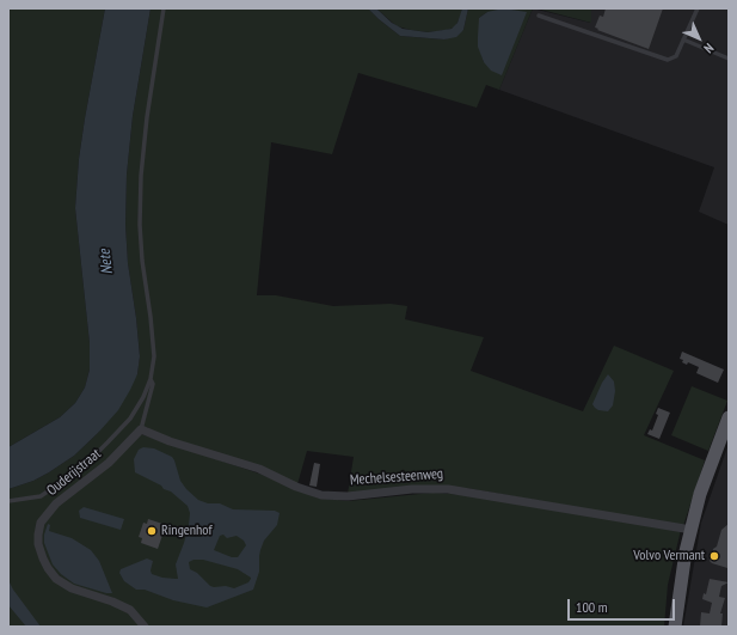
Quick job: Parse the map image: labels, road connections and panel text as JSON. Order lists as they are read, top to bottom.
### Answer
{
  "streets": {
    "street": ["Ouderijstraat", "Mechelsesteenweg"]
  },
  "crossings": [
    ["Ouderijstraat", "Mechelsesteenweg"]
  ],
  "water": ["Nete"],
  "places": ["Ringenhof", "Volvo Vermant"],
  "scale_bar": "100 m",
  "north": "bottom right"
}
